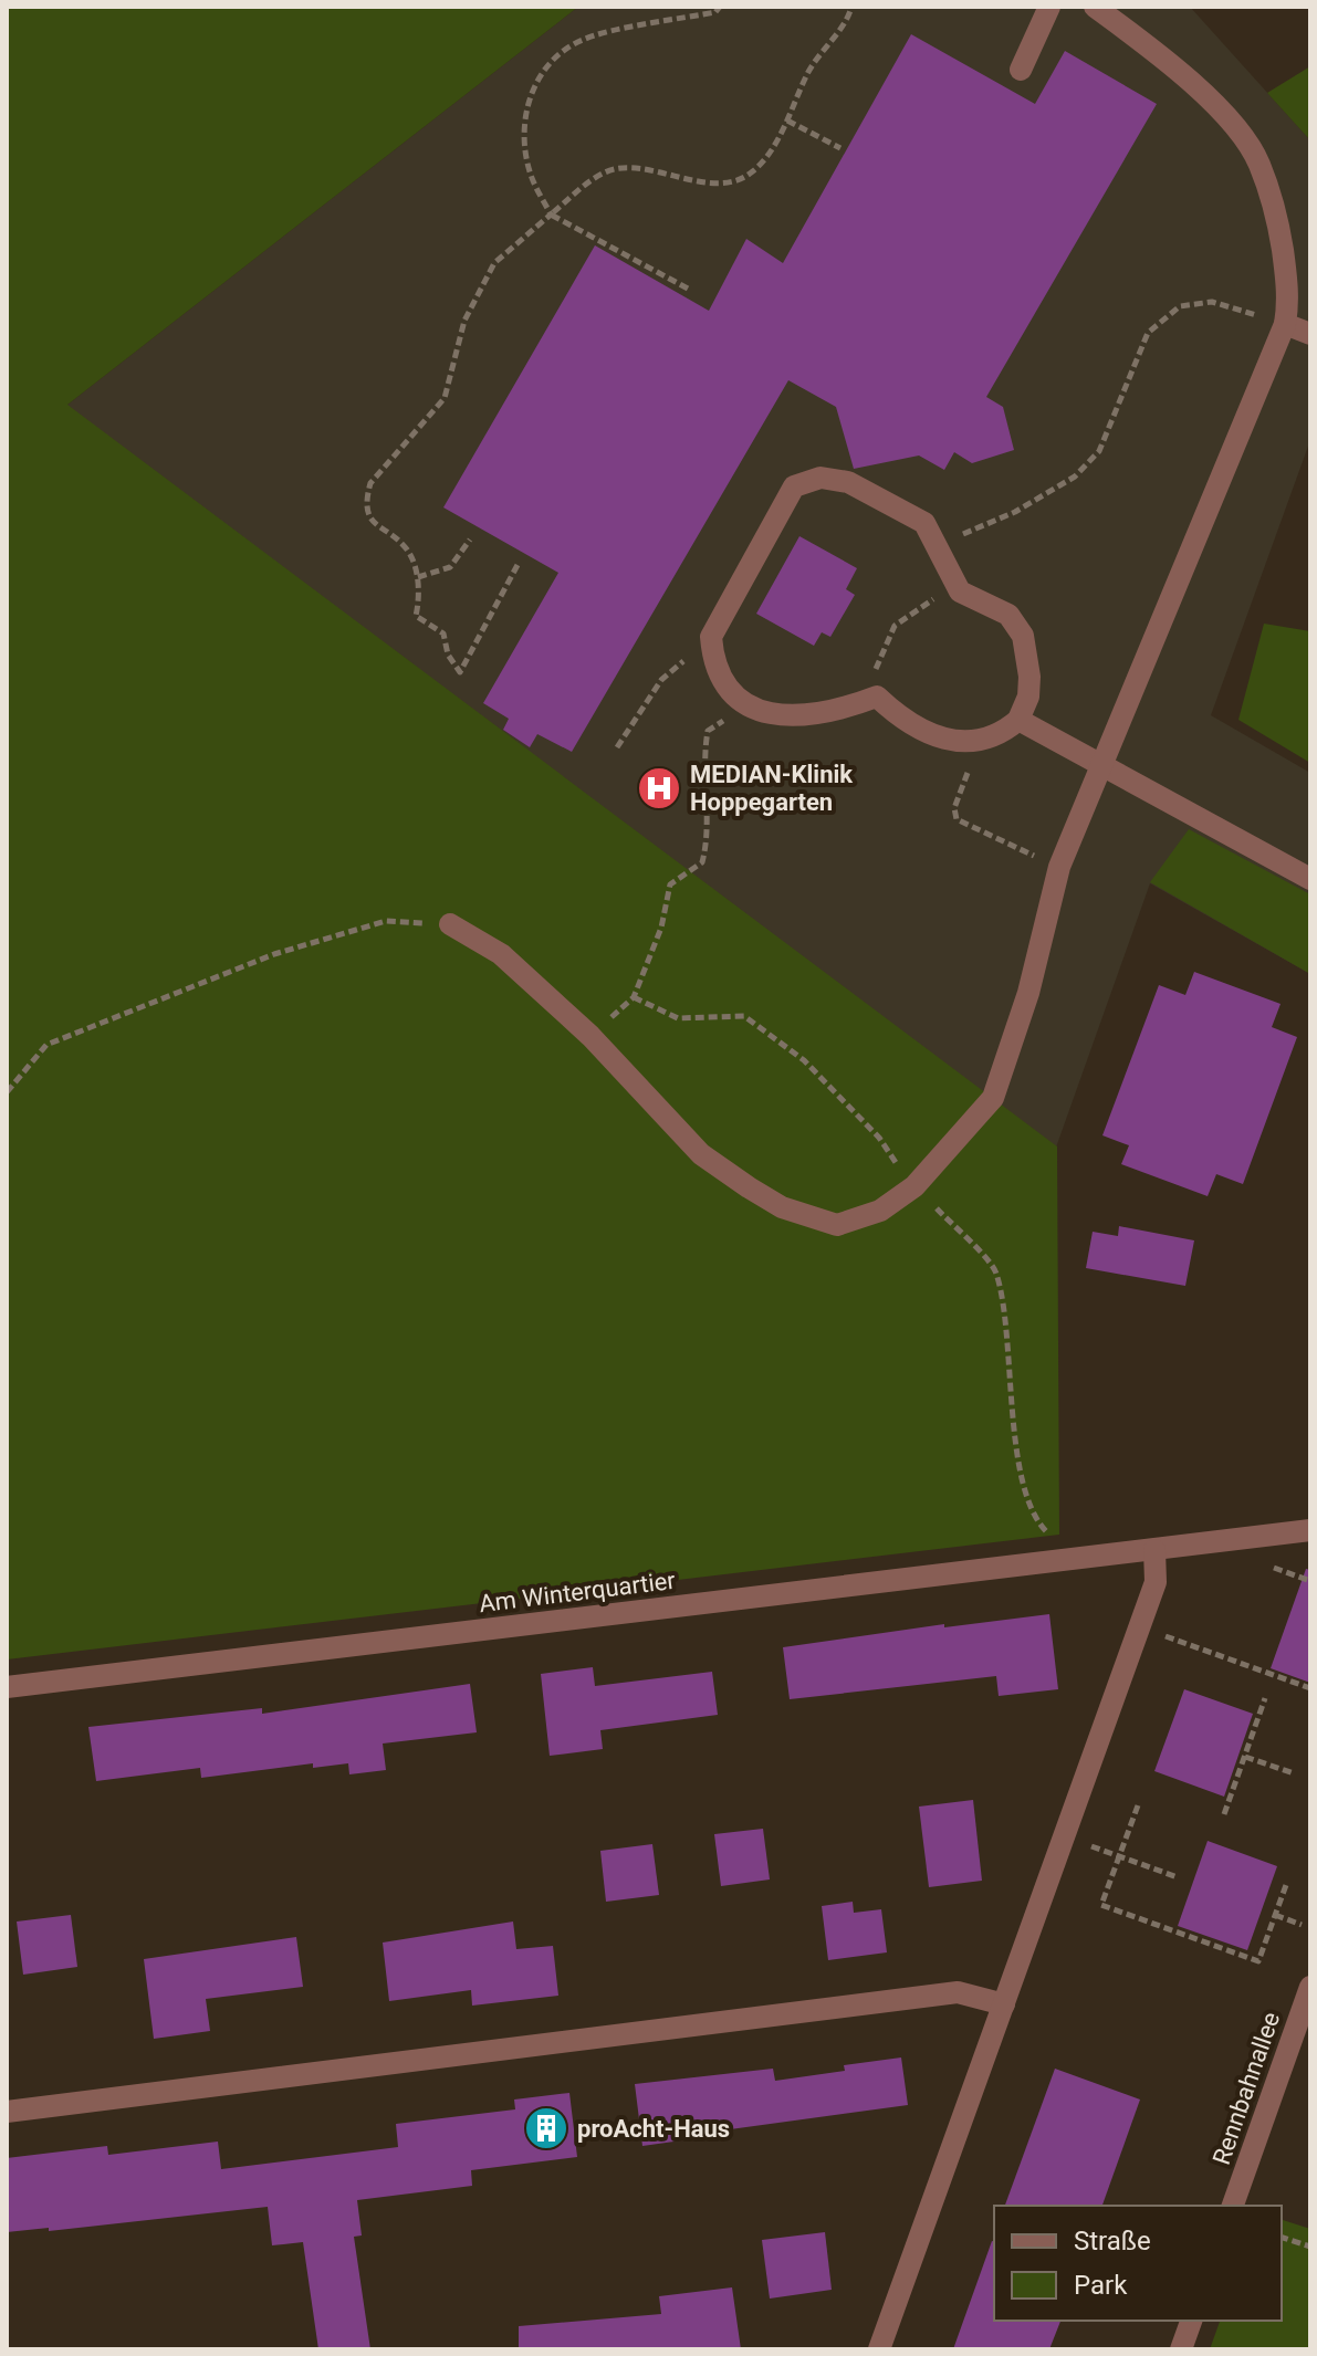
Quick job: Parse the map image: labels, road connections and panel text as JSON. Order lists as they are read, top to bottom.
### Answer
{
  "streets": {
    "street": ["Am Winterquartier", "Rennbahnallee"]
  },
  "places": {
    "hospital": ["MEDIAN-Klinik Hoppegarten"],
    "building": ["proAcht-Haus"]
  },
  "legend": ["Straße", "Park"]
}
